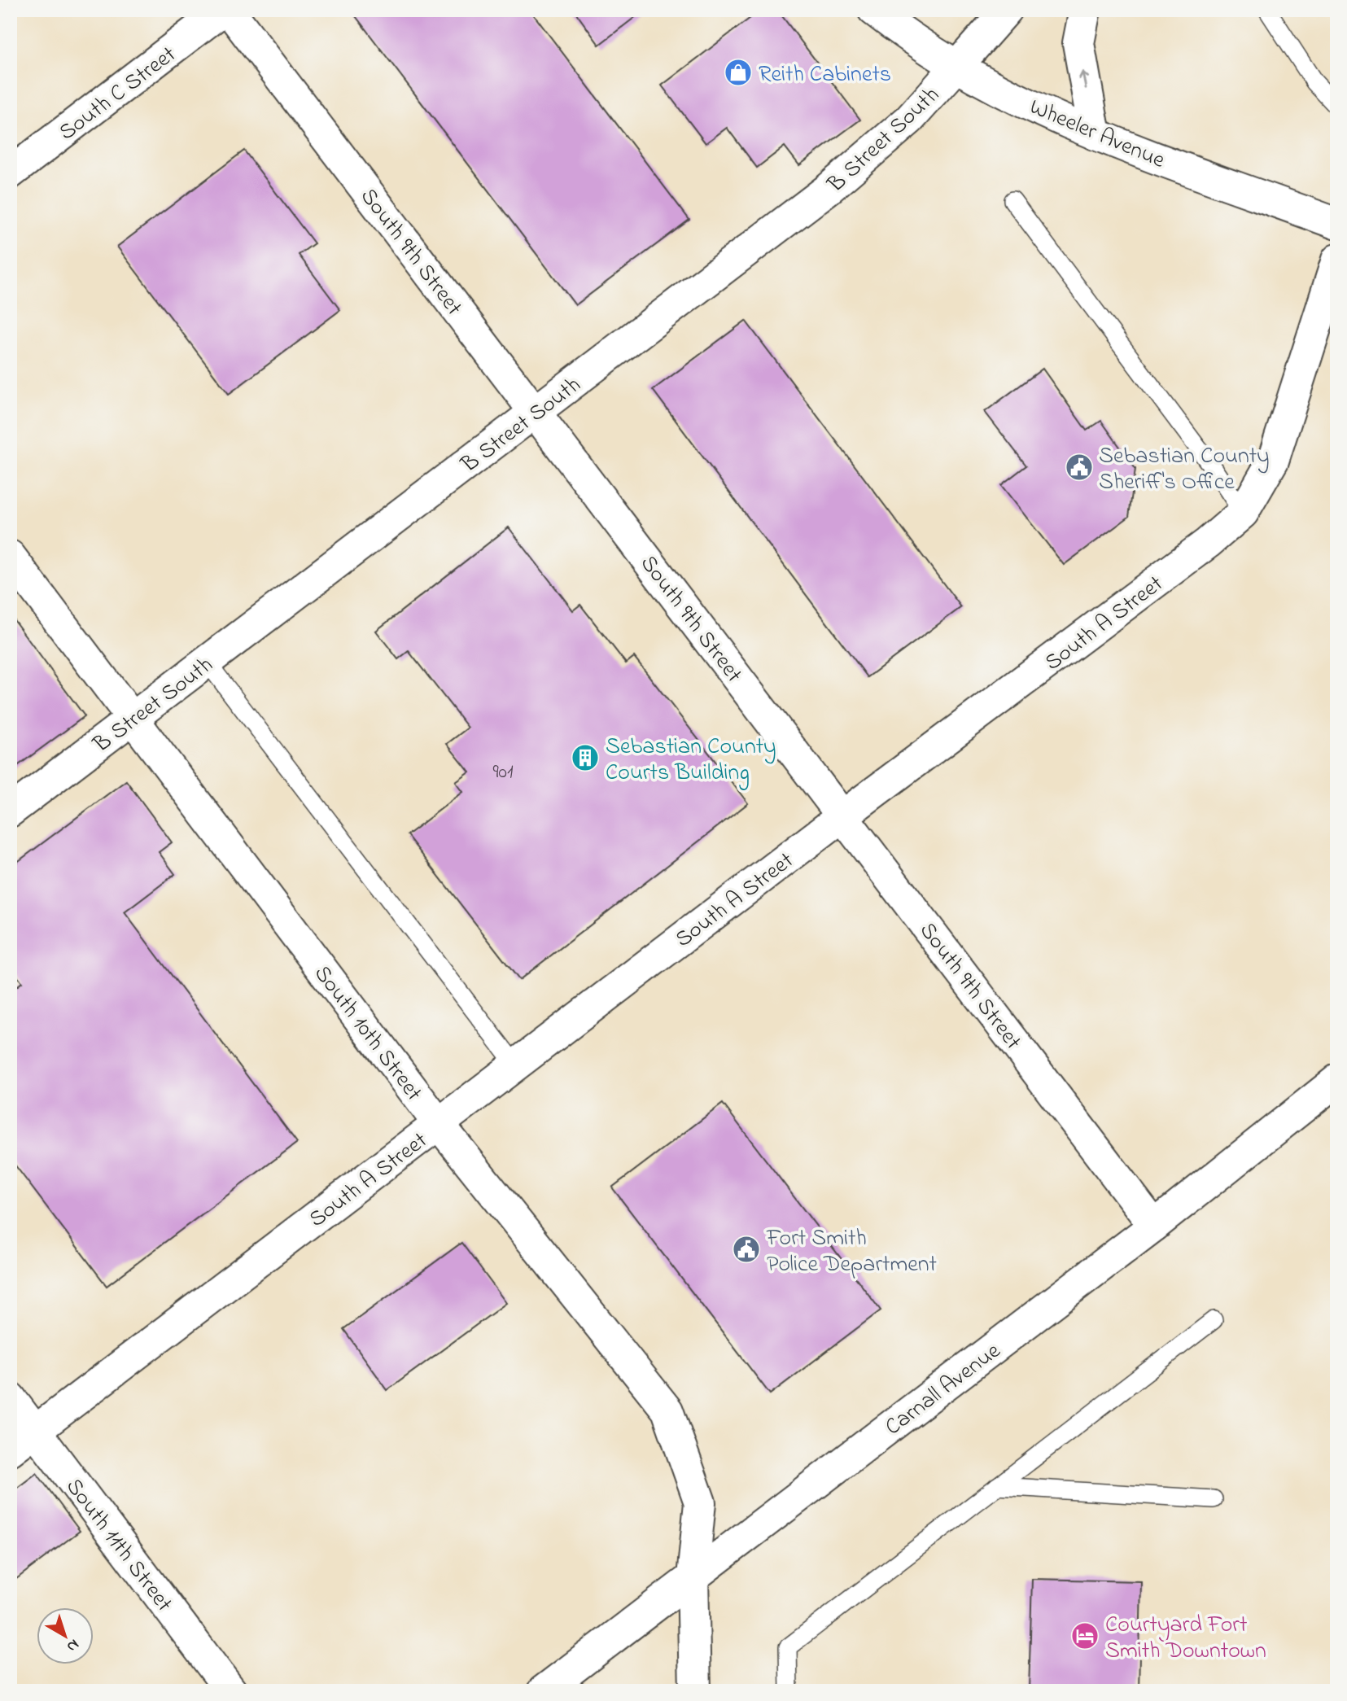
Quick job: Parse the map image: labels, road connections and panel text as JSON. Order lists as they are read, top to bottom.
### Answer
{
  "streets": {
    "street": [
      "South C Street",
      "Wheeler Avenue",
      "B Street South",
      "South 9th Street",
      "South A Street",
      "South 10th Street",
      "Carnall Avenue",
      "South 11th Street"
    ]
  },
  "crossings": [
    ["Wheeler Avenue", "B Street South"],
    ["B Street South", "South 9th Street"],
    ["B Street South", "South 10th Street"],
    ["South 9th Street", "South A Street"],
    ["South 9th Street", "Carnall Avenue"],
    ["South A Street", "South 10th Street"],
    ["South A Street", "South 11th Street"],
    ["South 10th Street", "Carnall Avenue"]
  ],
  "places": {
    "shop": ["Reith Cabinets"],
    "public building": ["Sebastian County Sheriff's Office", "Fort Smith Police Department"],
    "building": ["Sebastian County Courts Building"],
    "hotel": ["Courtyard Fort Smith Downtown"]
  },
  "house_numbers": ["901"],
  "north": "bottom right"
}
